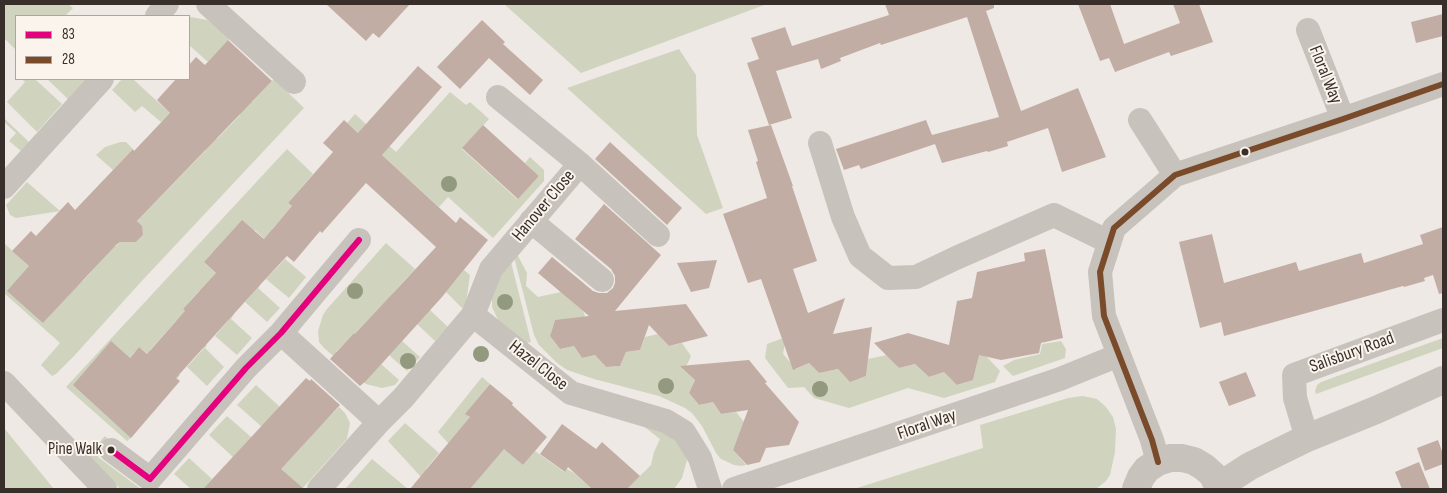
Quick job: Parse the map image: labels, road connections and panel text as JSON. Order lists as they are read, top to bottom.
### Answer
{
  "streets": {
    "street": [
      "Floral Way",
      "Hanover Close",
      "Salisbury Road",
      "Hazel Close"
    ]
  },
  "crossings": [
    ["Hanover Close", "Hazel Close"]
  ],
  "places": ["Pine Walk"],
  "lines": ["transit line 28", "transit line 83"],
  "legend": ["83", "28"]
}
